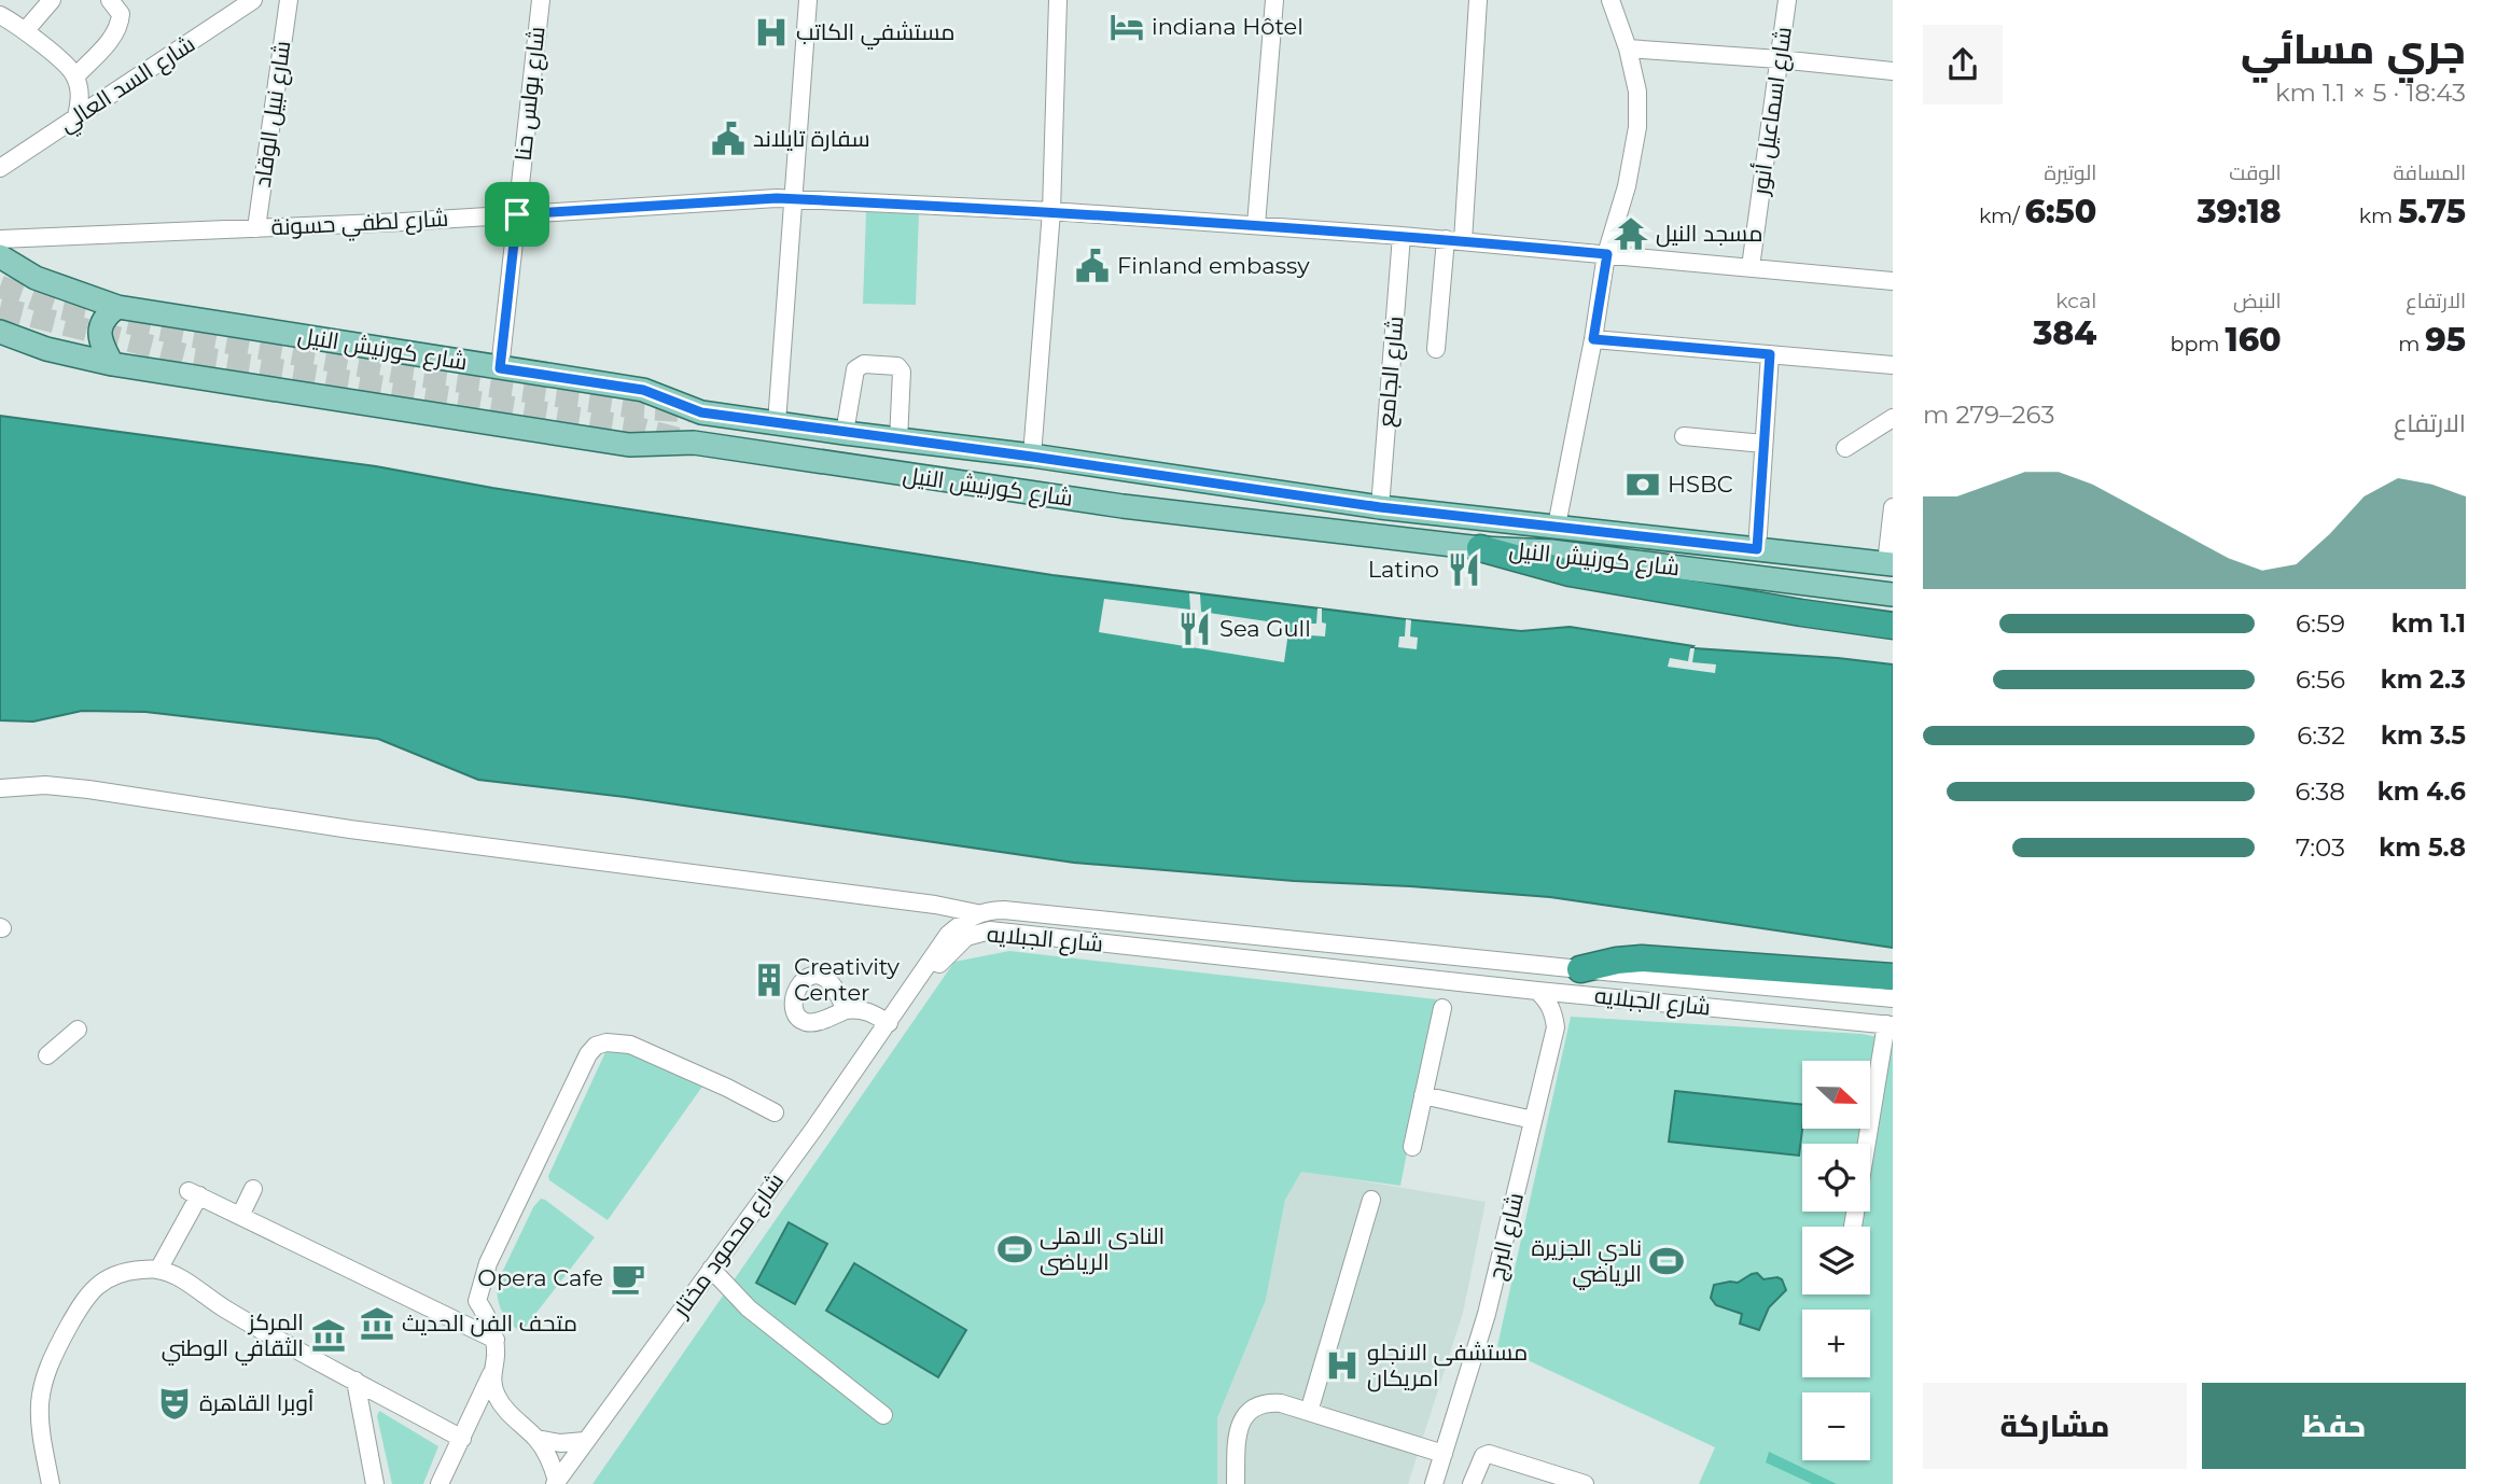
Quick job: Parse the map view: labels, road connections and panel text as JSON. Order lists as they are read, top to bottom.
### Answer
{
  "streets": {
    "main road": ["شارع كورنيش النيل"],
    "street": [
      "شارع السد العالي",
      "شارع بولس حنا",
      "شارع اسماعيل أنور",
      "شارع نبيل الوقاد",
      "شارع لطفي حسونة",
      "شارع الجامع",
      "شارع الجبلايه",
      "شارع البرج",
      "شارع محمود مختار"
    ]
  },
  "crossings": [
    ["شارع بولس حنا", "شارع لطفي حسونة"],
    ["شارع بولس حنا", "شارع كورنيش النيل"],
    ["شارع اسماعيل أنور", "شارع لطفي حسونة"],
    ["شارع نبيل الوقاد", "شارع لطفي حسونة"],
    ["شارع لطفي حسونة", "شارع الجامع"],
    ["شارع كورنيش النيل", "شارع الجامع"],
    ["شارع الجبلايه", "شارع البرج"],
    ["شارع الجبلايه", "شارع محمود مختار"]
  ],
  "places": {
    "hotel": ["indiana Hôtel"],
    "hospital": ["مستشفي الكاتب", "مستشفى الانجلو امريكان"],
    "public building": ["سفارة تايلاند", "Finland embassy"],
    "temple": ["مسجد النيل"],
    "bank": ["HSBC"],
    "restaurant": ["Latino", "Sea Gull"],
    "building": ["Creativity Center"],
    "sports": ["النادى الاهلى الرياضى", "نادي الجزيرة الرياضي"],
    "cafe": ["Opera Cafe"],
    "museum": ["متحف الفن الحديث", "المركز الثقافي الوطني"],
    "theatre": ["أوبرا القاهرة"]
  },
  "north": "right",
  "page": {
    "heading": ["جري مسائي", "18:43 · 5 × 1.1 km"],
    "stats": [
      ["المسافة", "5.75 km"],
      ["الوقت", "39:18"],
      ["الوتيرة", "6:50 /km"],
      ["الارتفاع", "95 m"],
      ["النبض", "160 bpm"],
      ["kcal", "384"]
    ],
    "chart": ["الارتفاع", "263–279 m"],
    "list": [
      {
        "name": "1.1 km",
        "note": "6:59"
      },
      {
        "name": "2.3 km",
        "note": "6:56"
      },
      {
        "name": "3.5 km",
        "note": "6:32"
      },
      {
        "name": "4.6 km",
        "note": "6:38"
      },
      {
        "name": "5.8 km",
        "note": "7:03"
      }
    ],
    "map_buttons": ["+", "−"],
    "buttons": ["حفظ", "مشاركة"]
  }
}
